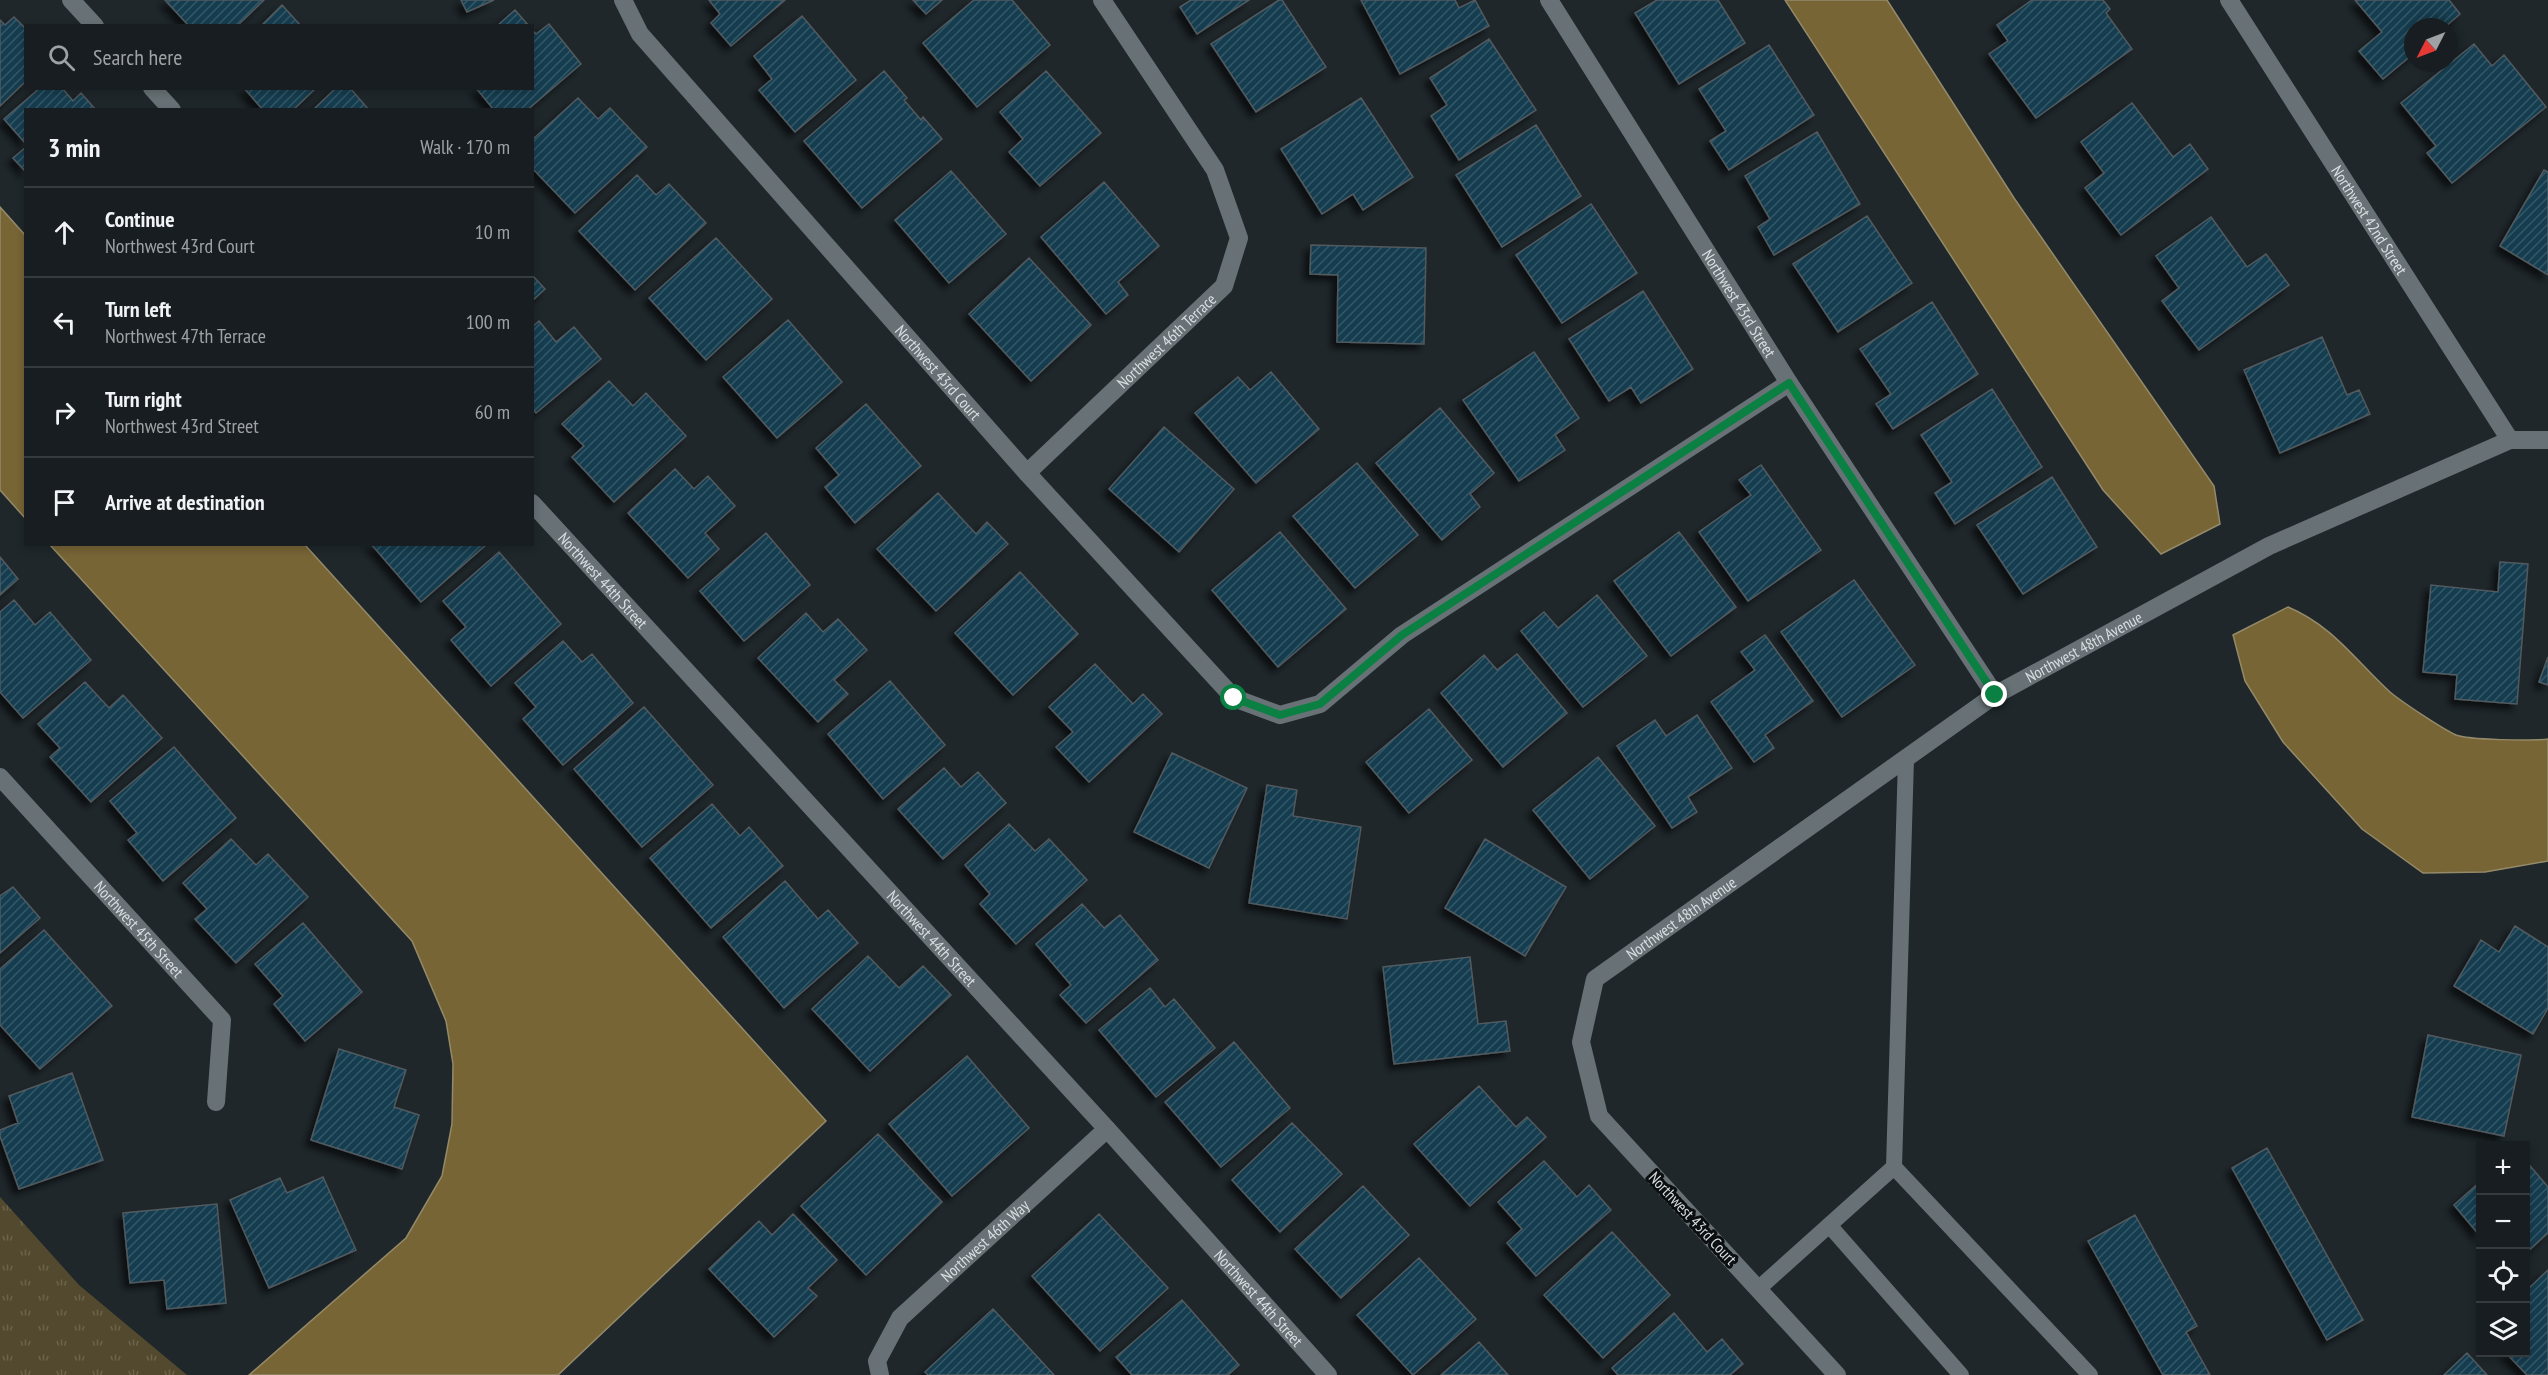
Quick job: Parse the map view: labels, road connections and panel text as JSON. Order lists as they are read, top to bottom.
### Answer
{
  "streets": {
    "street": [
      "Northwest 42nd Street",
      "Northwest 43rd Street",
      "Northwest 46th Terrace",
      "Northwest 43rd Court",
      "Northwest 44th Street",
      "Northwest 48th Avenue",
      "Northwest 45th Street",
      "Northwest 46th Way"
    ]
  },
  "crossings": [
    ["Northwest 42nd Street", "Northwest 48th Avenue"],
    ["Northwest 43rd Street", "Northwest 43rd Court"],
    ["Northwest 43rd Street", "Northwest 48th Avenue"],
    ["Northwest 46th Terrace", "Northwest 43rd Court"],
    ["Northwest 43rd Court", "Northwest 48th Avenue"],
    ["Northwest 44th Street", "Northwest 46th Way"]
  ],
  "north": "bottom left",
  "page": {
    "search": "Search here",
    "heading": ["3 min", "Walk · 170 m"],
    "list": [
      ["Continue", "Northwest 43rd Court", "10 m"],
      ["Turn left", "Northwest 47th Terrace", "100 m"],
      ["Turn right", "Northwest 43rd Street", "60 m"],
      "Arrive at destination"
    ],
    "map_buttons": ["+", "−"]
  }
}
